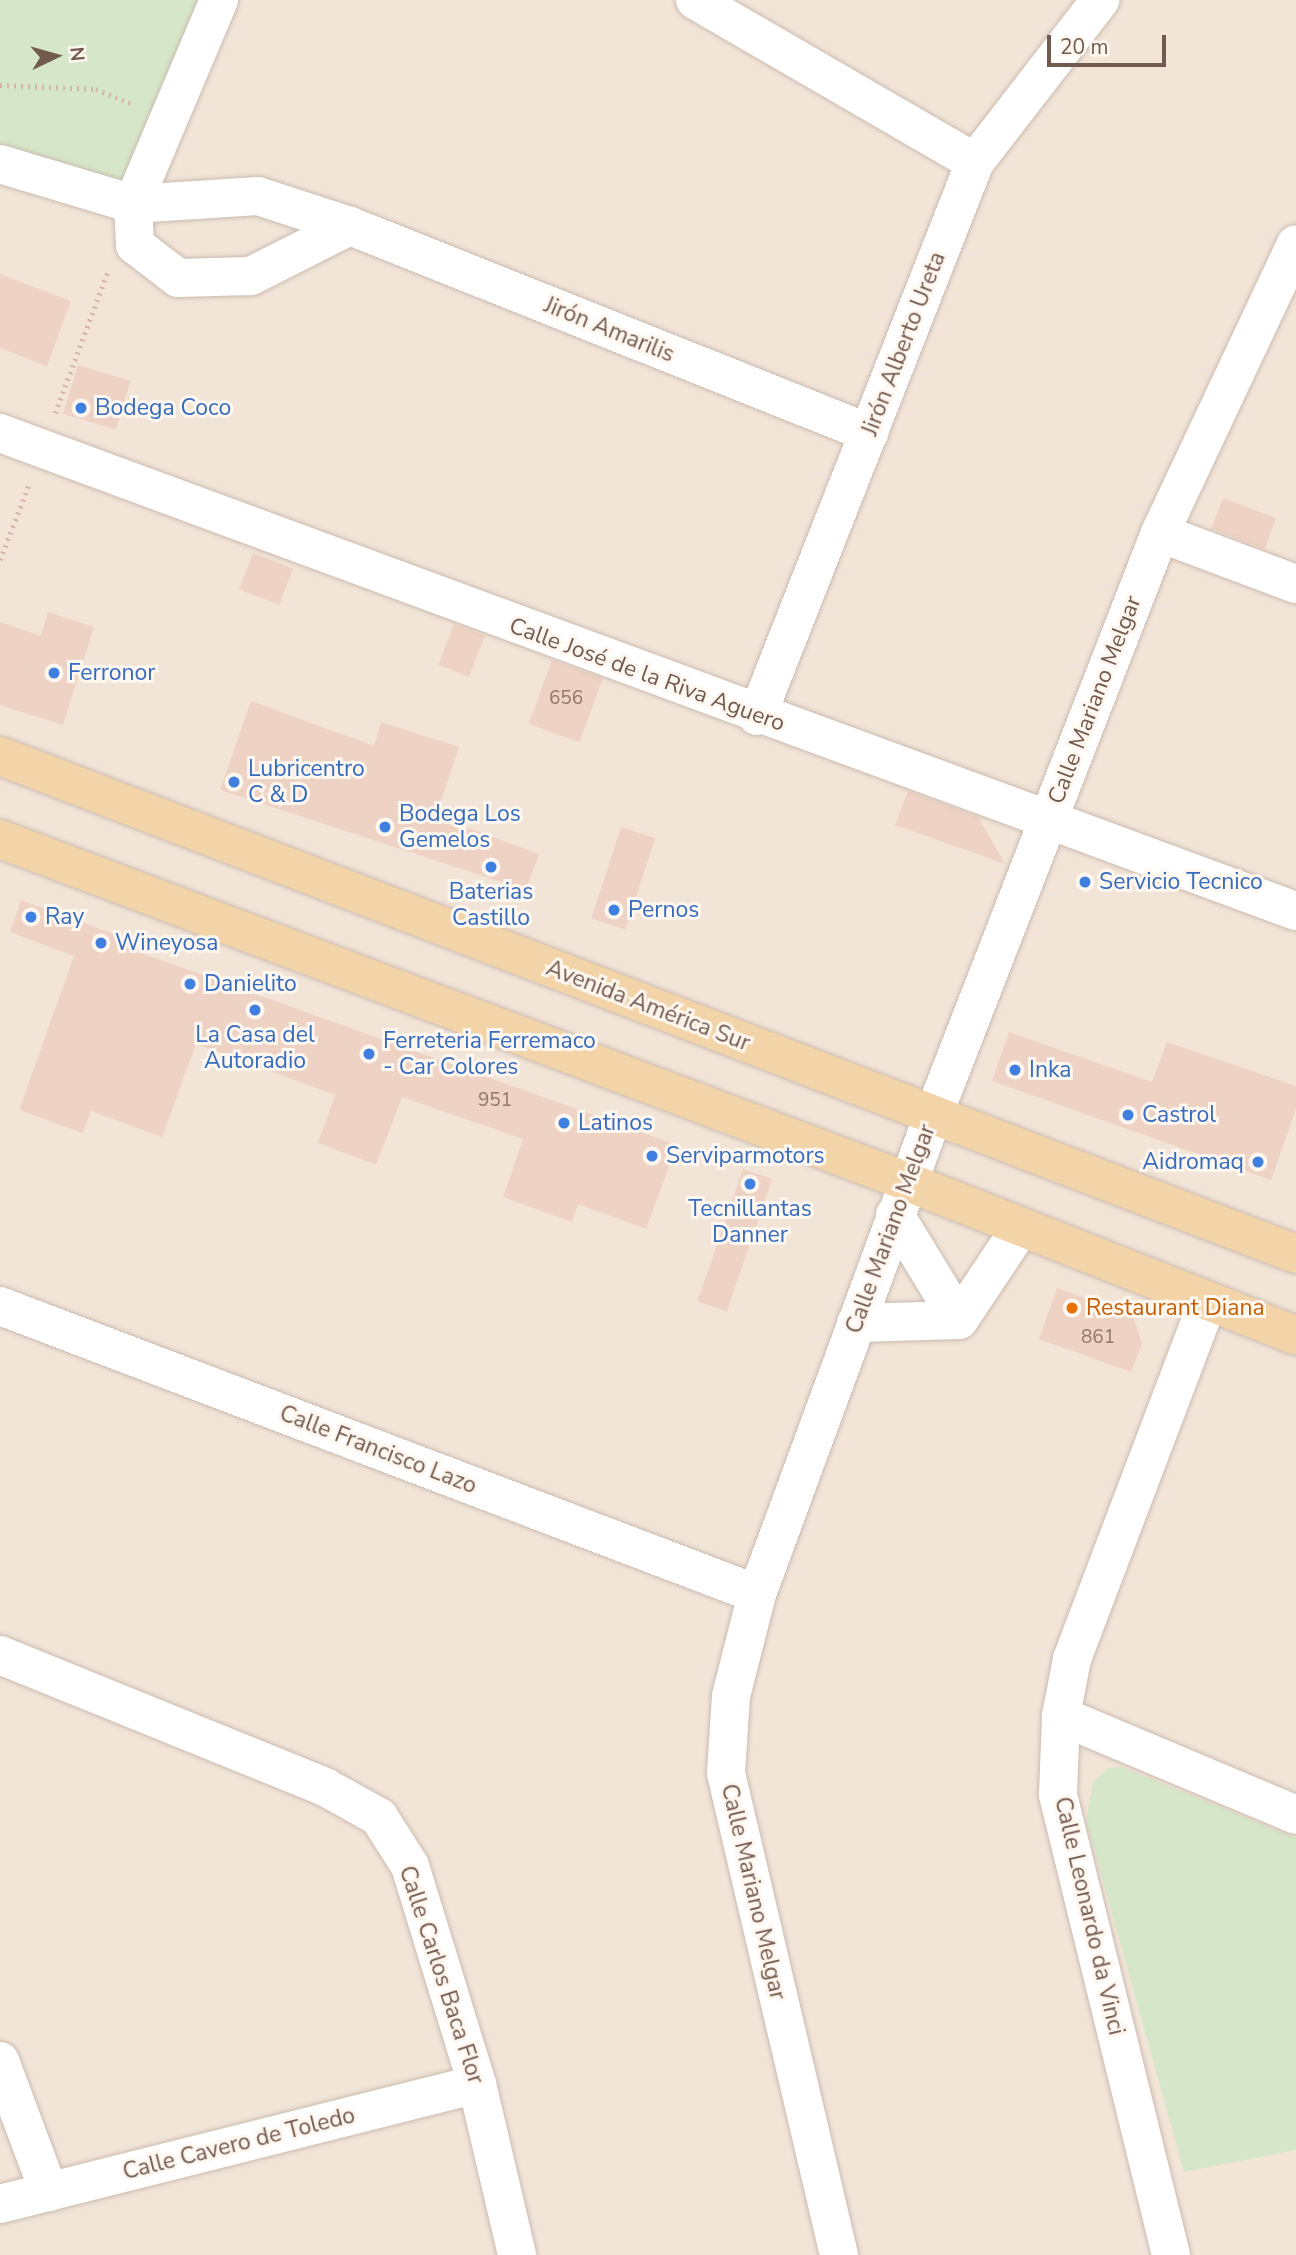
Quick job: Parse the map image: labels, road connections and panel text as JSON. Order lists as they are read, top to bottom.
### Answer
{
  "streets": {
    "main road": ["Avenida América Sur"],
    "street": [
      "Jirón Amarilis",
      "Jirón Alberto Ureta",
      "Calle José de la Riva Aguero",
      "Calle Mariano Melgar",
      "Calle Francisco Lazo",
      "Calle Leonardo da Vinci",
      "Calle Carlos Baca Flor",
      "Calle Cavero de Toledo"
    ]
  },
  "crossings": [
    ["Jirón Amarilis", "Jirón Alberto Ureta"],
    ["Jirón Alberto Ureta", "Calle José de la Riva Aguero"],
    ["Calle José de la Riva Aguero", "Calle Mariano Melgar"],
    ["Calle Mariano Melgar", "Avenida América Sur"],
    ["Calle Mariano Melgar", "Calle Francisco Lazo"],
    ["Calle Carlos Baca Flor", "Calle Cavero de Toledo"]
  ],
  "places": [
    "Bodega Coco",
    "Ferronor",
    "Lubricentro C & D",
    "Bodega Los Gemelos",
    "Baterias Castillo",
    "Servicio Tecnico",
    "Pernos",
    "Ray",
    "Wineyosa",
    "Danielito",
    "La Casa del Autoradio",
    "Ferreteria Ferremaco - Car Colores",
    "Inka",
    "Castrol",
    "Latinos",
    "Serviparmotors",
    "Aidromaq",
    "Tecnillantas Danner",
    "Restaurant Diana"
  ],
  "house_numbers": ["656", "951", "861"],
  "scale_bar": "20 m",
  "north": "right"
}
